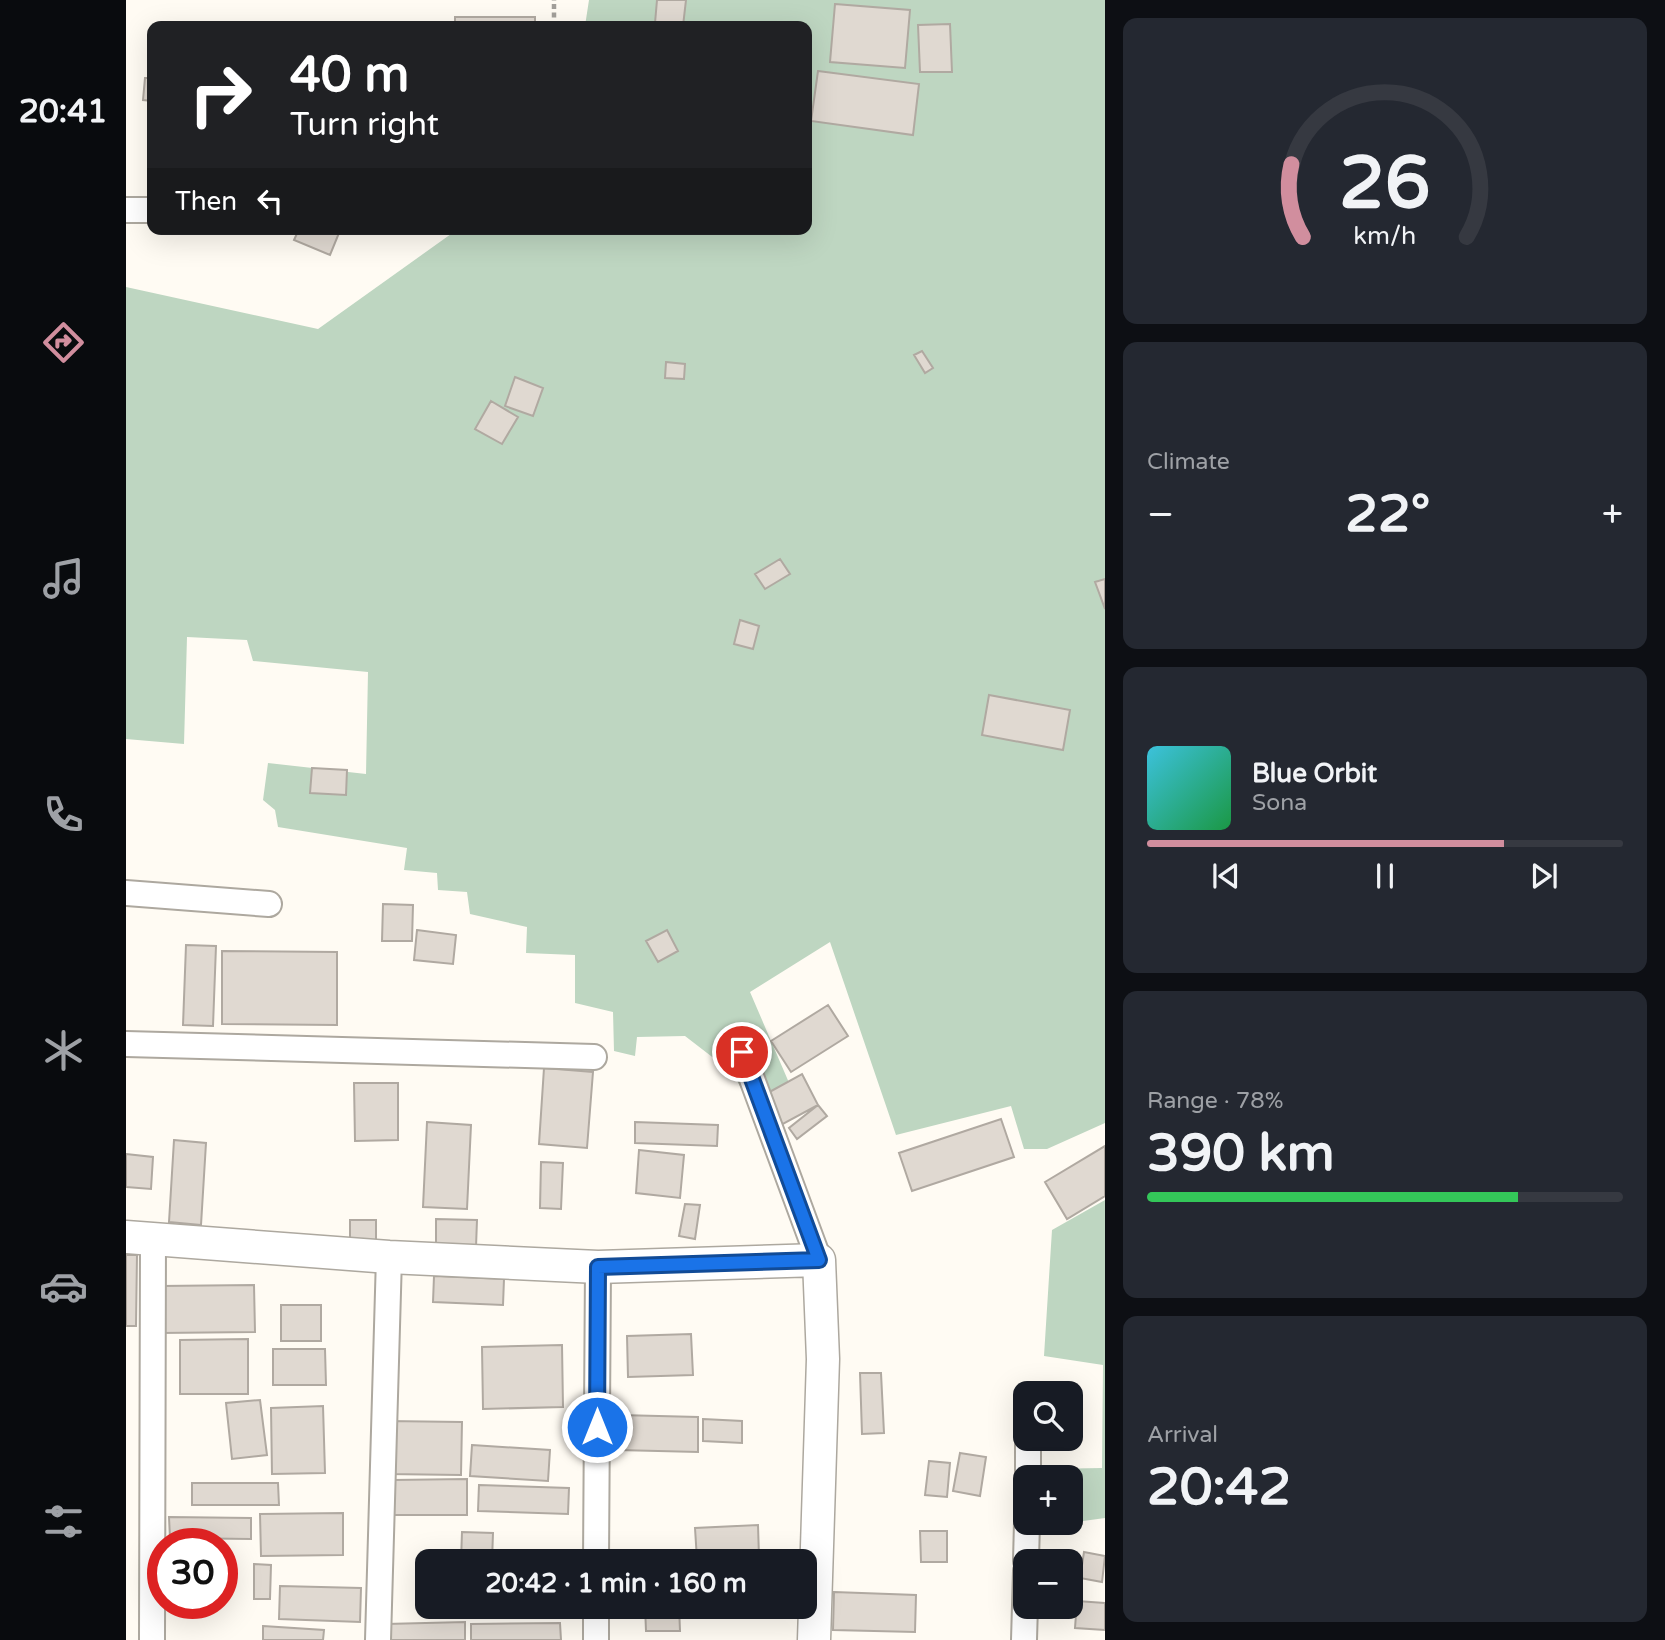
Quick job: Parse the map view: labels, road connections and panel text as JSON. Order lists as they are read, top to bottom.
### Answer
{
  "page": {
    "tabs": "20:41",
    "turn": ["40 m", "Turn right"],
    "then": "Then",
    "tile": [
      "Climate",
      ["Range · 78%", "390 km"],
      ["Arrival", "20:42"]
    ],
    "heat": ["−", "22°", "+"],
    "song": ["Blue Orbit", "Sona"],
    "map_buttons": ["+", "−"],
    "limit": "30",
    "trip": "20:42 · 1 min · 160 m",
    "gauge": ["26", "km/h"]
  }
}
